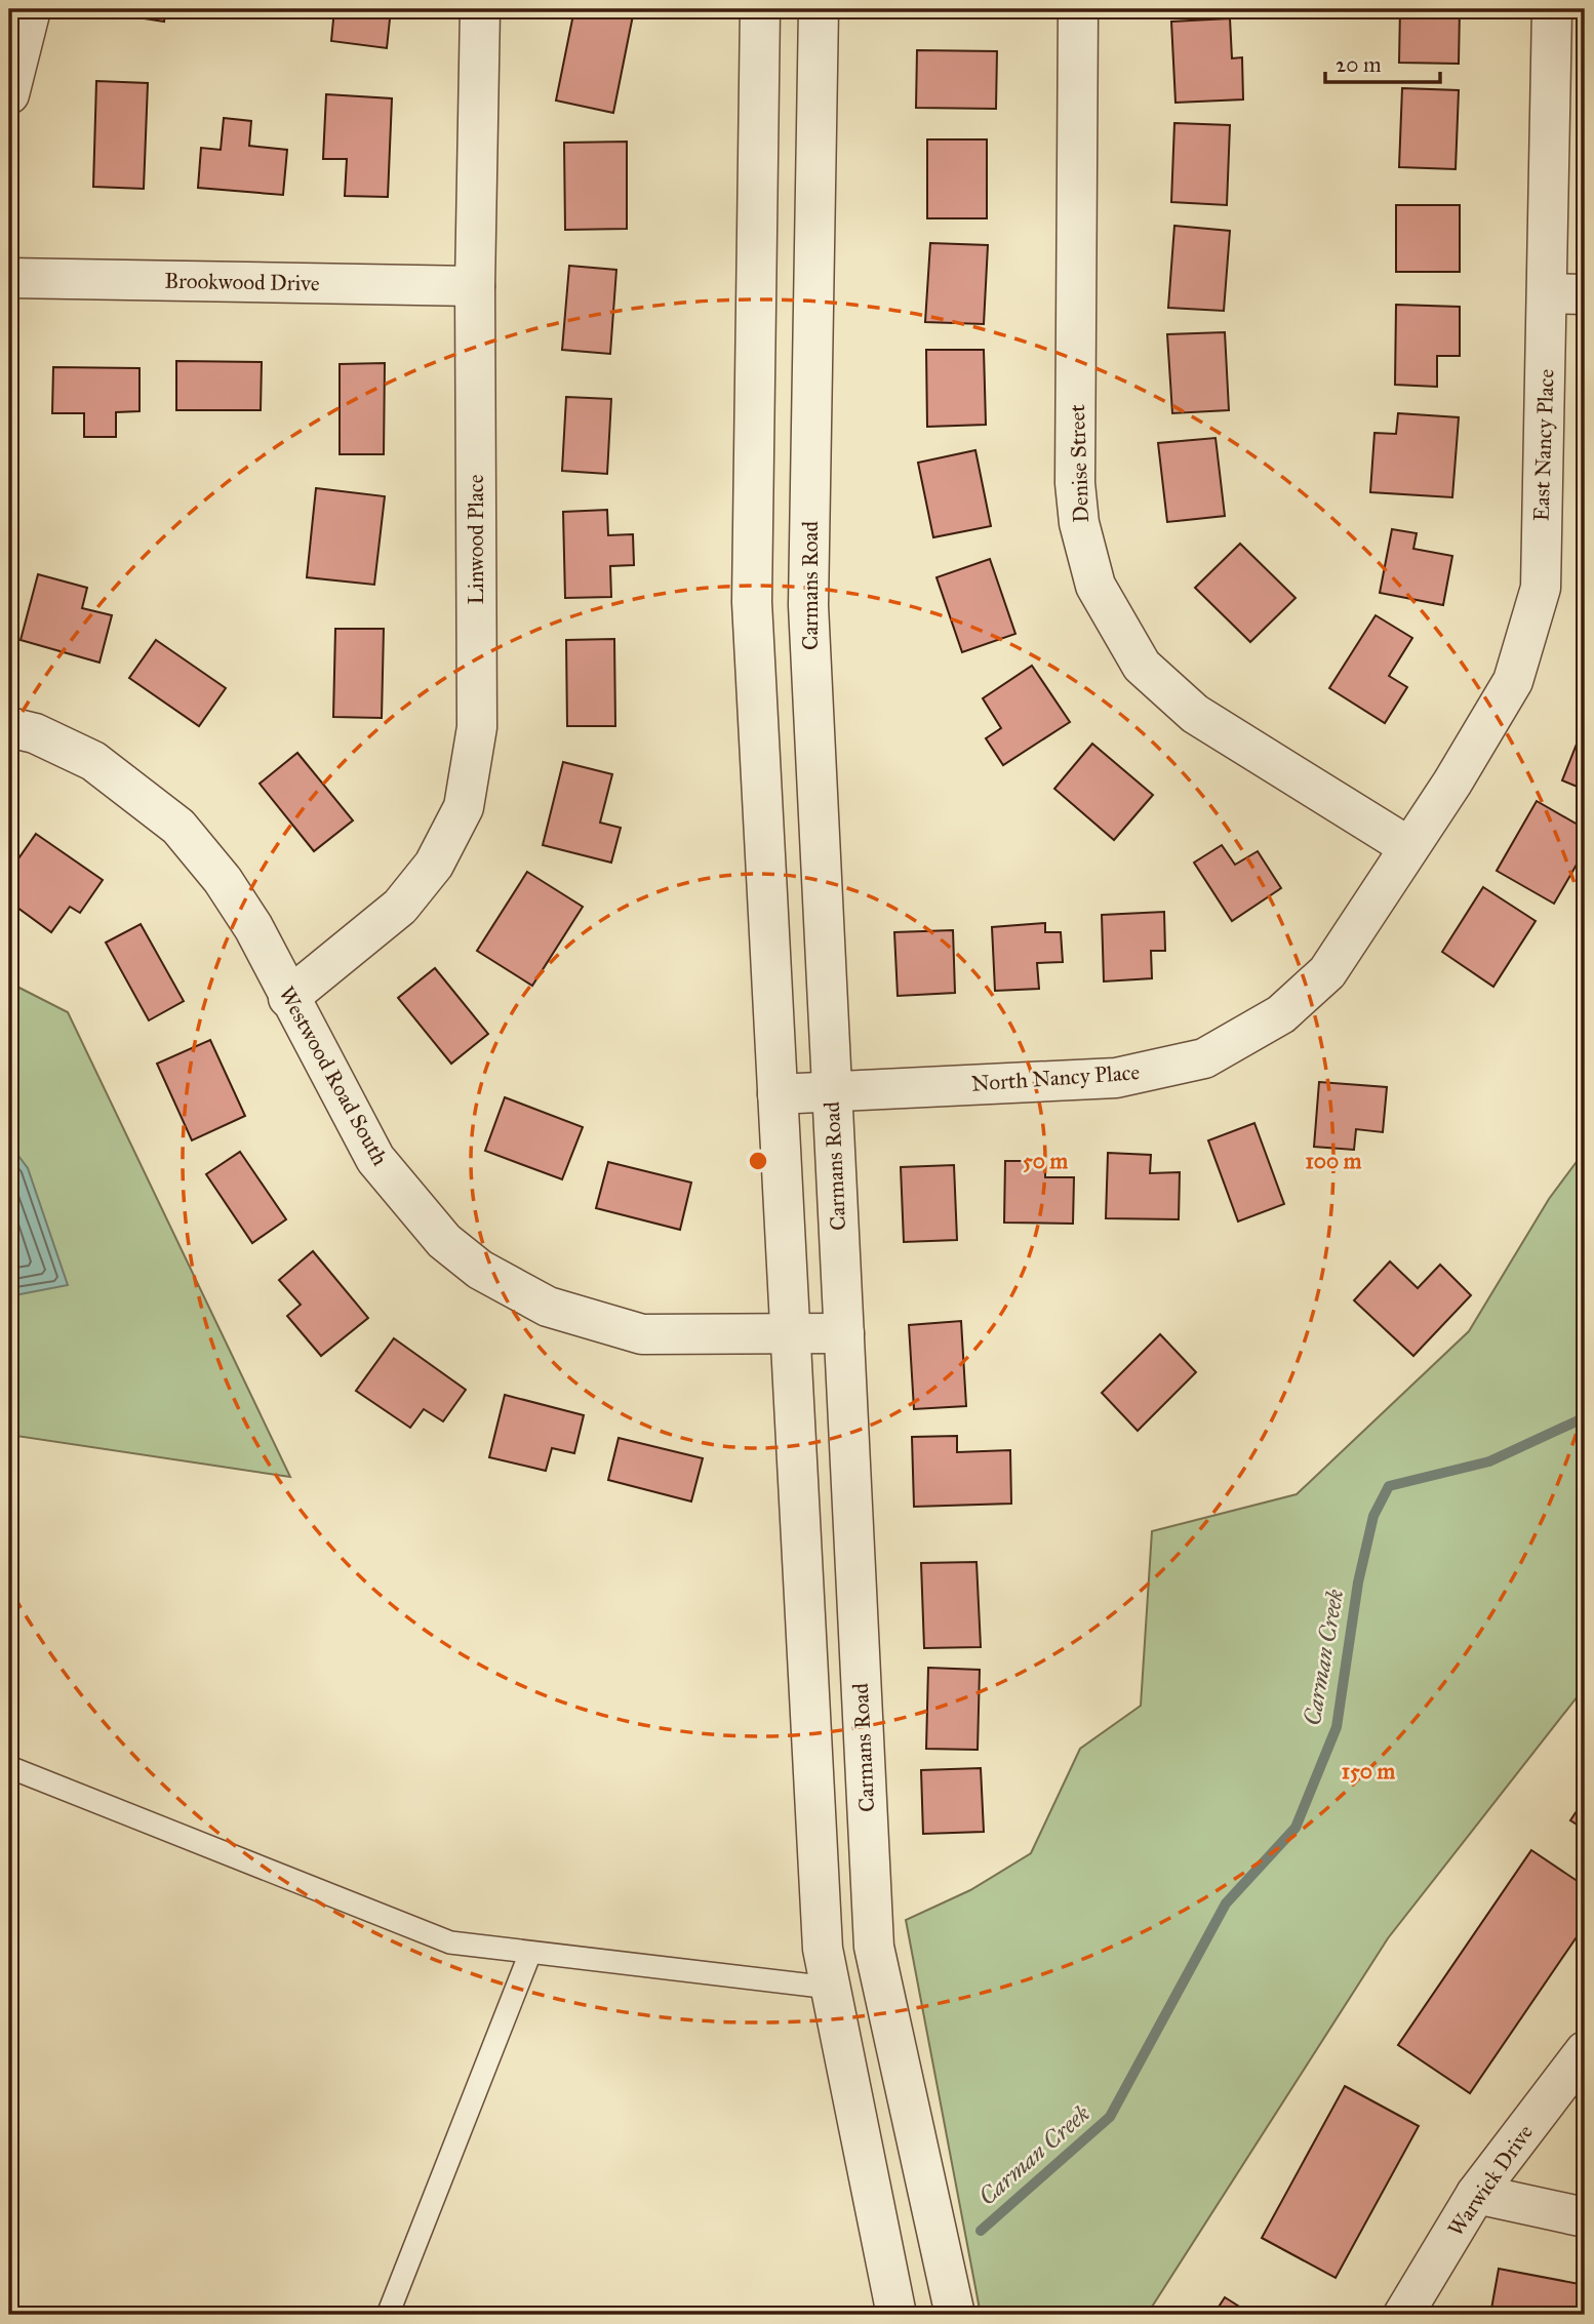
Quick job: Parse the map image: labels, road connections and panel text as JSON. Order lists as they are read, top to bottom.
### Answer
{
  "streets": {
    "street": [
      "Brookwood Drive",
      "East Nancy Place",
      "Denise Street",
      "Linwood Place",
      "Carmans Road",
      "Westwood Road South",
      "North Nancy Place",
      "Warwick Drive"
    ]
  },
  "crossings": [
    ["Brookwood Drive", "Linwood Place"],
    ["East Nancy Place", "Denise Street"],
    ["East Nancy Place", "North Nancy Place"],
    ["Denise Street", "North Nancy Place"],
    ["Linwood Place", "Westwood Road South"],
    ["Carmans Road", "Westwood Road South"],
    ["Carmans Road", "North Nancy Place"]
  ],
  "water": ["Carman Creek"],
  "scale_bar": "20 m",
  "rings": ["50 m", "100 m", "150 m"]
}
